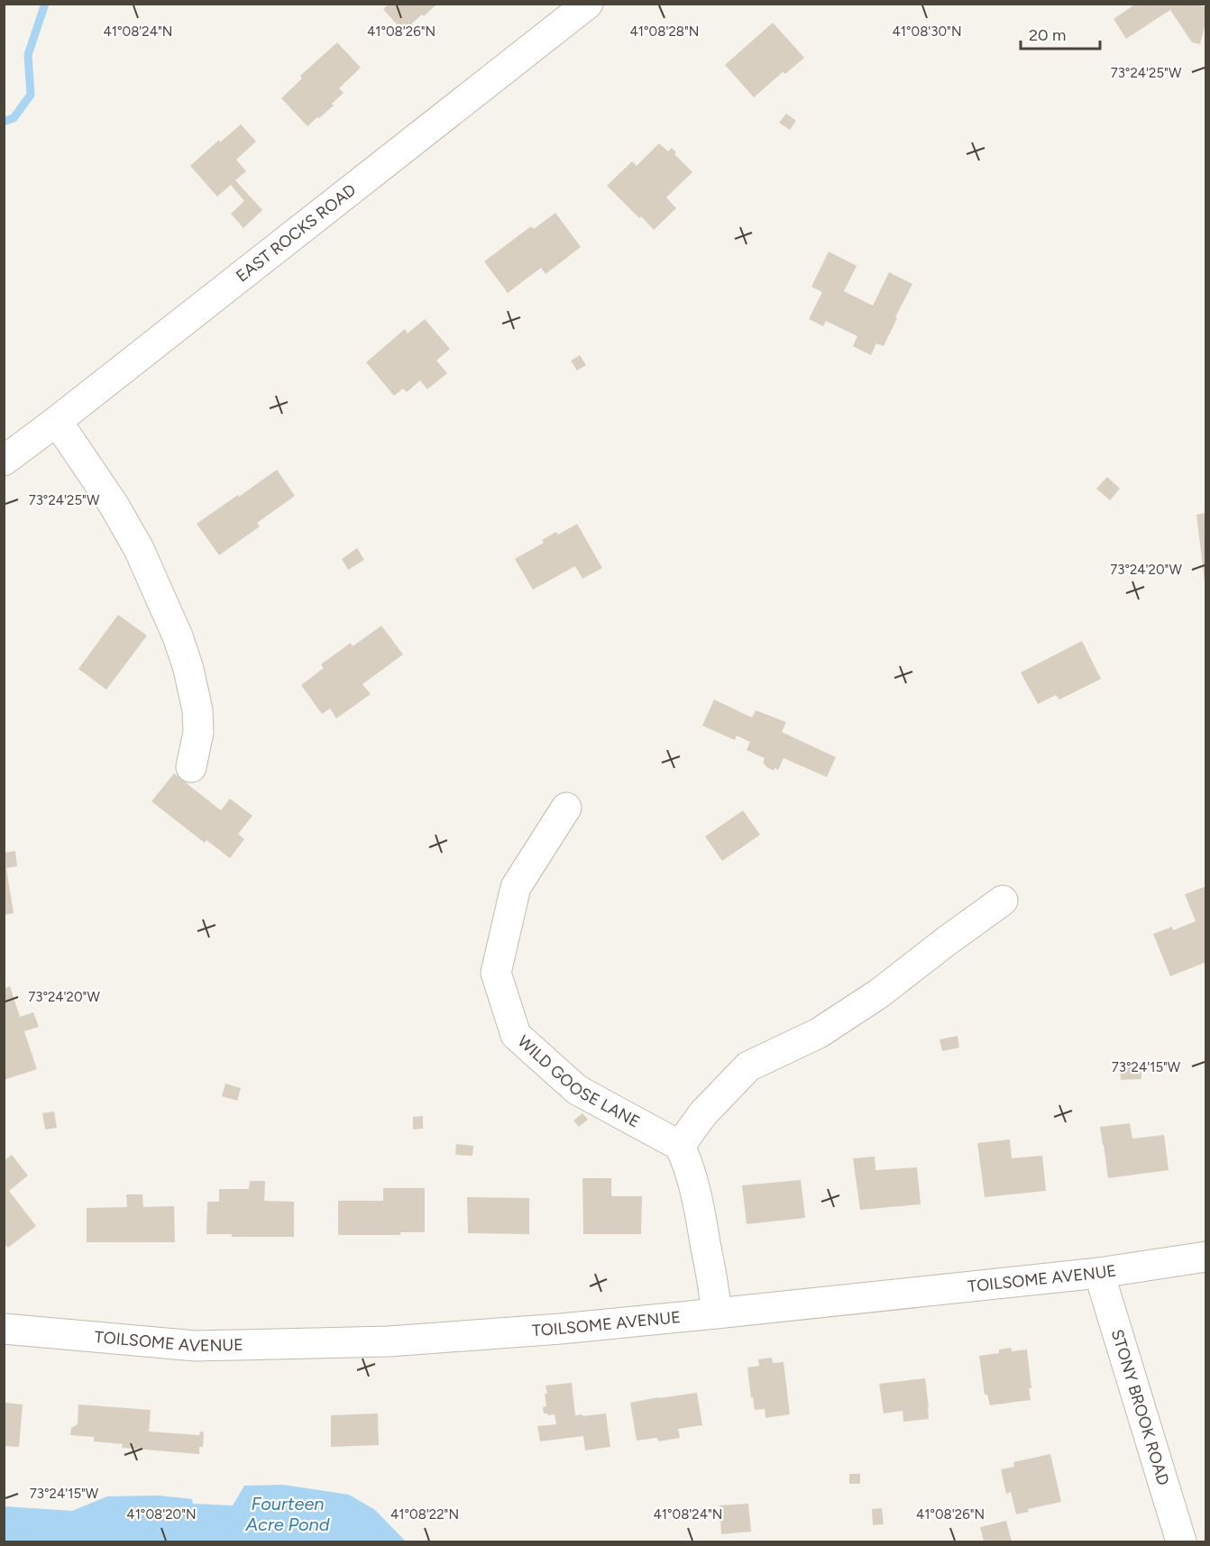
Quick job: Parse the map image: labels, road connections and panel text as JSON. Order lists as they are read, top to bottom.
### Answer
{
  "streets": {
    "street": [
      "EAST ROCKS ROAD",
      "WILD GOOSE LANE",
      "TOILSOME AVENUE",
      "STONY BROOK ROAD"
    ]
  },
  "crossings": [
    ["TOILSOME AVENUE", "STONY BROOK ROAD"]
  ],
  "water": ["Fourteen Acre Pond"],
  "scale_bar": "20 m",
  "coordinates": [
    "41°08'26\"N",
    "41°08'30\"N",
    "41°08'24\"N",
    "41°08'28\"N",
    "73°24'25\"W",
    "73°24'20\"W",
    "73°24'15\"W",
    "41°08'20\"N",
    "41°08'22\"N"
  ]
}
